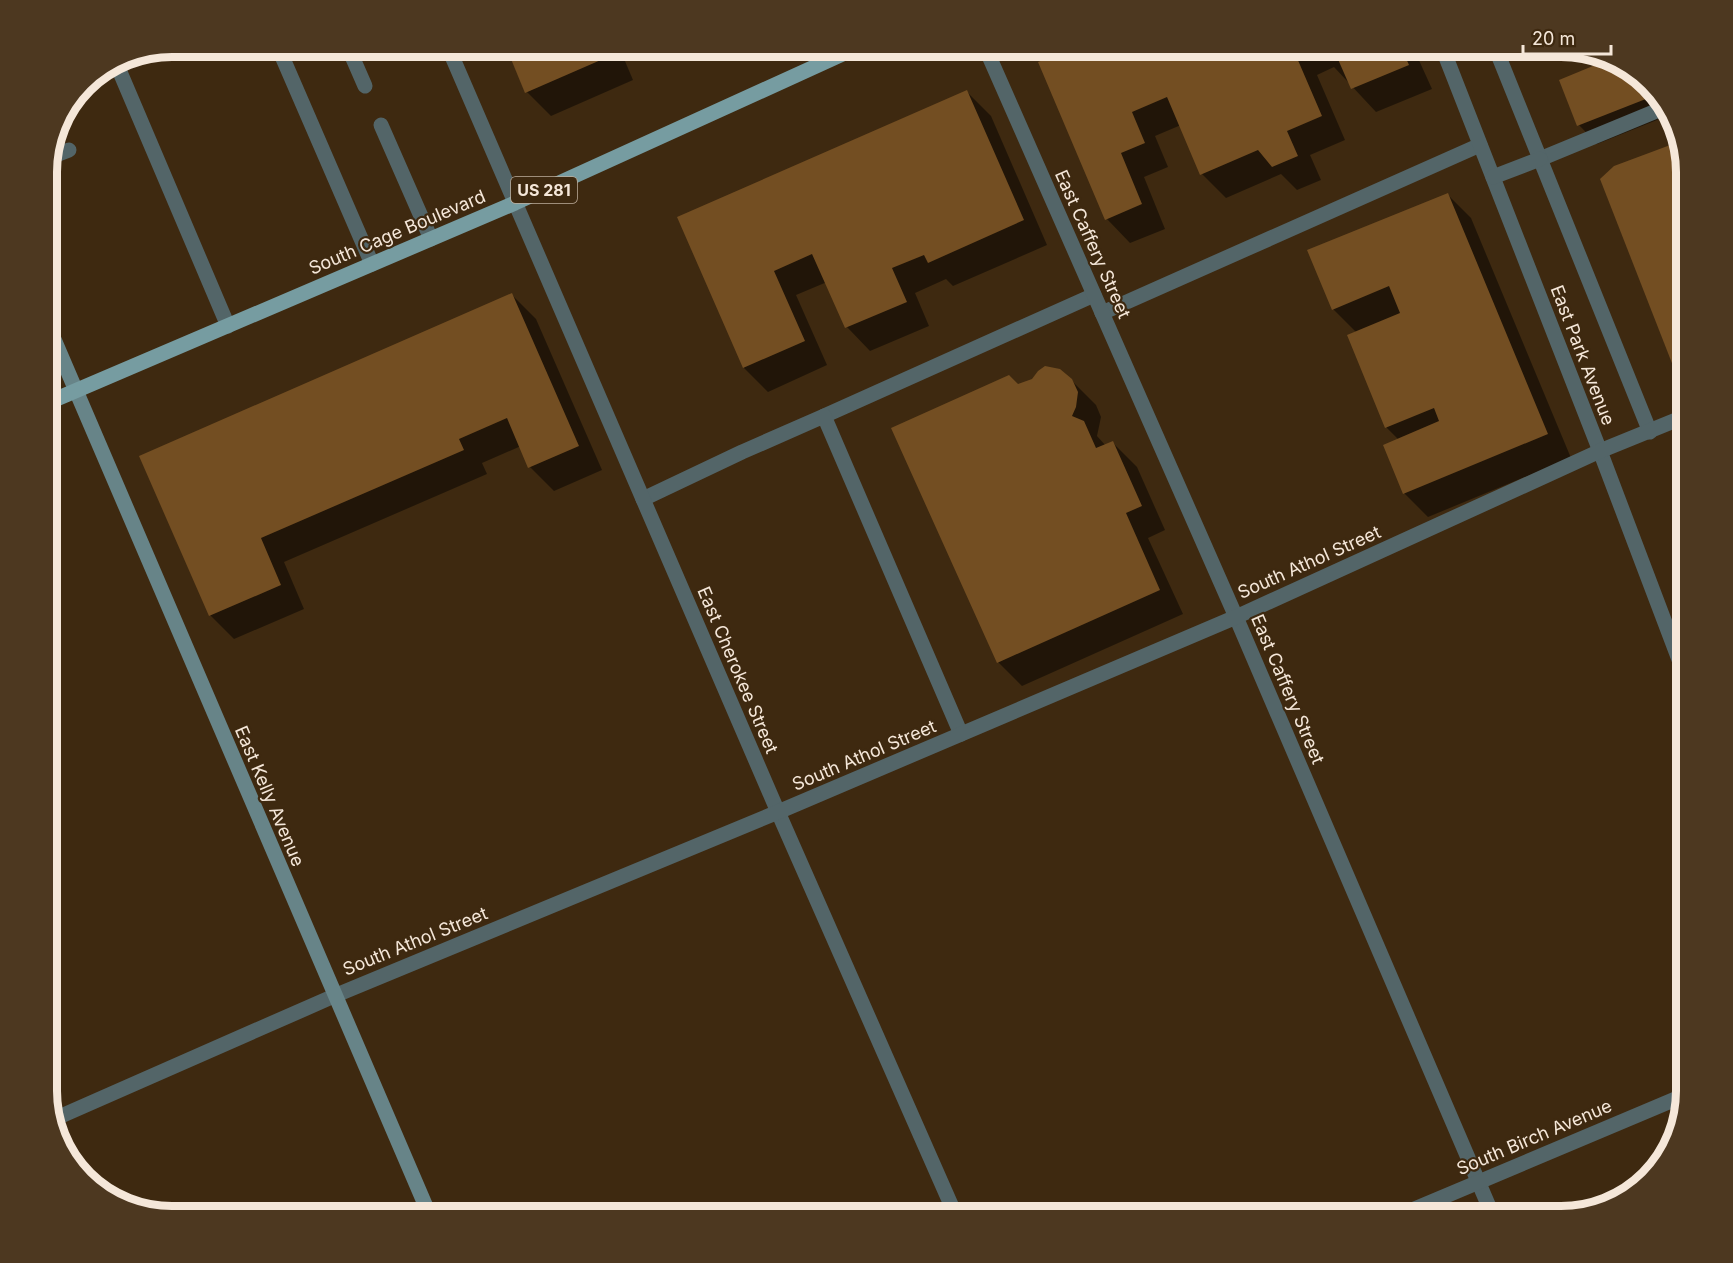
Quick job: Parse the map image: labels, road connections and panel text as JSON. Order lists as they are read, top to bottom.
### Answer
{
  "streets": {
    "main road": ["US 281", "South Cage Boulevard"],
    "street": [
      "East Caffery Street",
      "East Park Avenue",
      "South Athol Street",
      "East Cherokee Street",
      "East Kelly Avenue",
      "South Birch Avenue"
    ]
  },
  "crossings": [
    ["South Cage Boulevard", "East Cherokee Street"],
    ["South Cage Boulevard", "East Kelly Avenue"],
    ["East Caffery Street", "South Athol Street"],
    ["East Caffery Street", "South Birch Avenue"],
    ["East Park Avenue", "South Athol Street"],
    ["South Athol Street", "East Cherokee Street"],
    ["South Athol Street", "East Kelly Avenue"]
  ],
  "scale_bar": "20 m"
}
